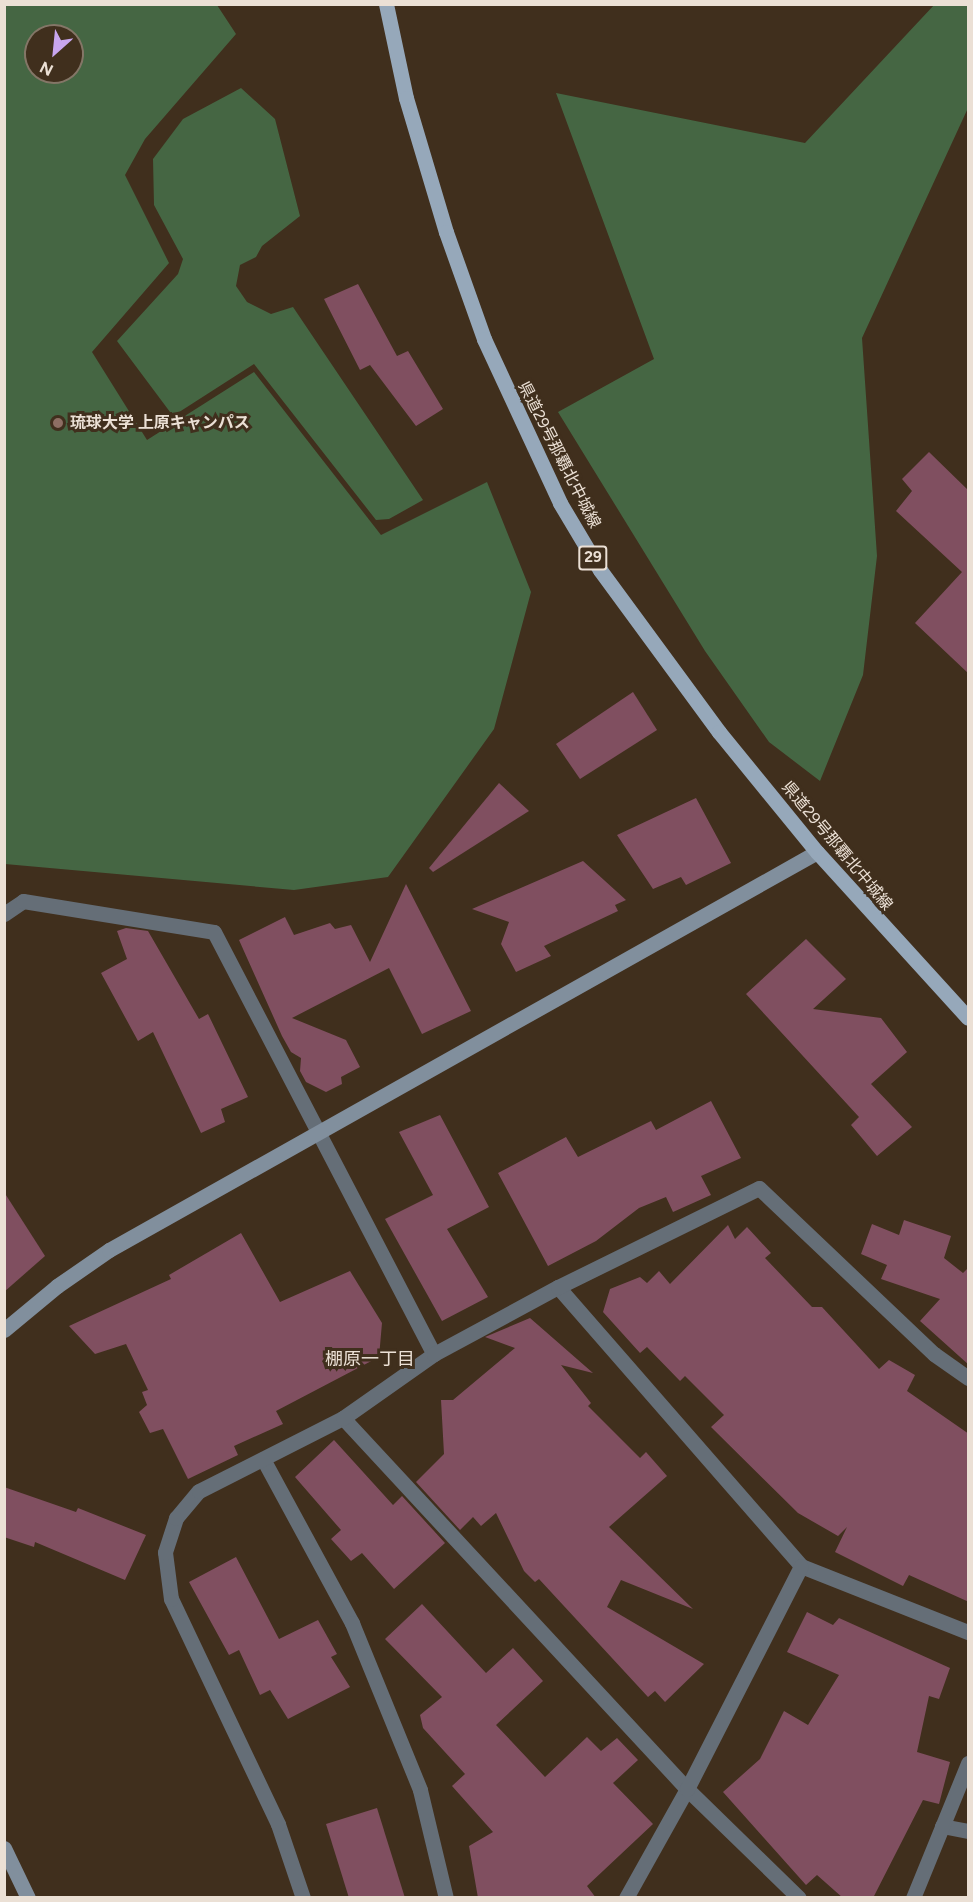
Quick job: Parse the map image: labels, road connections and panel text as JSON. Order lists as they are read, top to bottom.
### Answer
{
  "streets": {
    "main road": ["県道29号那覇北中城線", "29"]
  },
  "districts": ["棚原一丁目"],
  "places": ["琉球大学 上原キャンパス"],
  "north": "bottom left"
}
